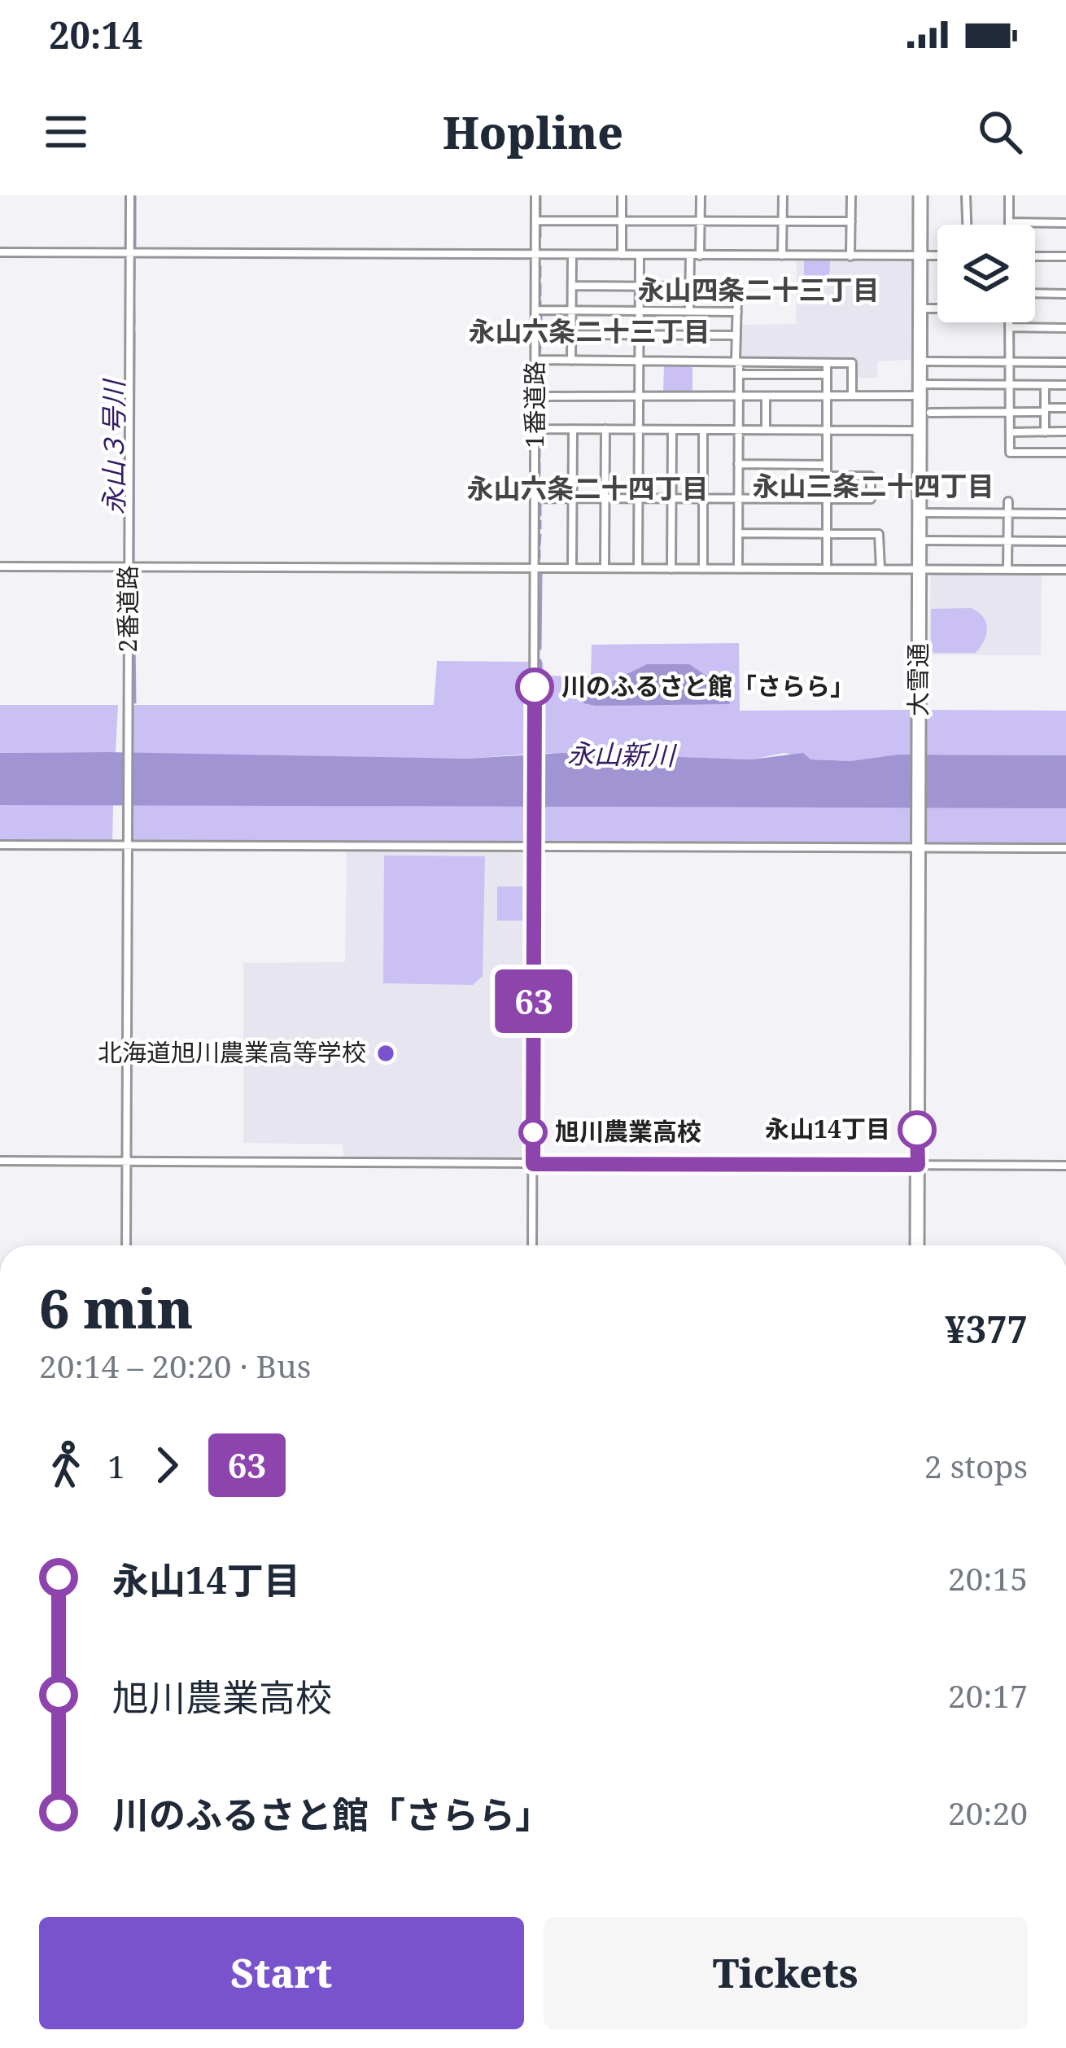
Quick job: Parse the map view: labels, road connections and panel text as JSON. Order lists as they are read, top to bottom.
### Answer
{
  "streets": {
    "highway": ["大雪通"],
    "street": ["1番道路", "2番道路"]
  },
  "districts": [
    "永山四条二十三丁目",
    "永山六条二十三丁目",
    "永山三条二十四丁目",
    "永山六条二十四丁目"
  ],
  "water": ["永山３号川", "永山新川"],
  "places": [
    "川のふるさと館「さらら」",
    "北海道旭川農業高等学校",
    "永山14丁目",
    "旭川農業高校"
  ],
  "lines": ["bus line 63"],
  "page": {
    "status": "20:14",
    "header": "Hopline",
    "on_map": "63",
    "heading": ["6 min", "20:14 – 20:20 · Bus", "¥377"],
    "legs": ["1", "63", "2 stops"],
    "list": [
      {
        "name": "永山14丁目",
        "value": "20:15"
      },
      {
        "name": "旭川農業高校",
        "value": "20:17"
      },
      {
        "name": "川のふるさと館「さらら」",
        "value": "20:20"
      }
    ],
    "buttons": ["Start", "Tickets"]
  }
}
